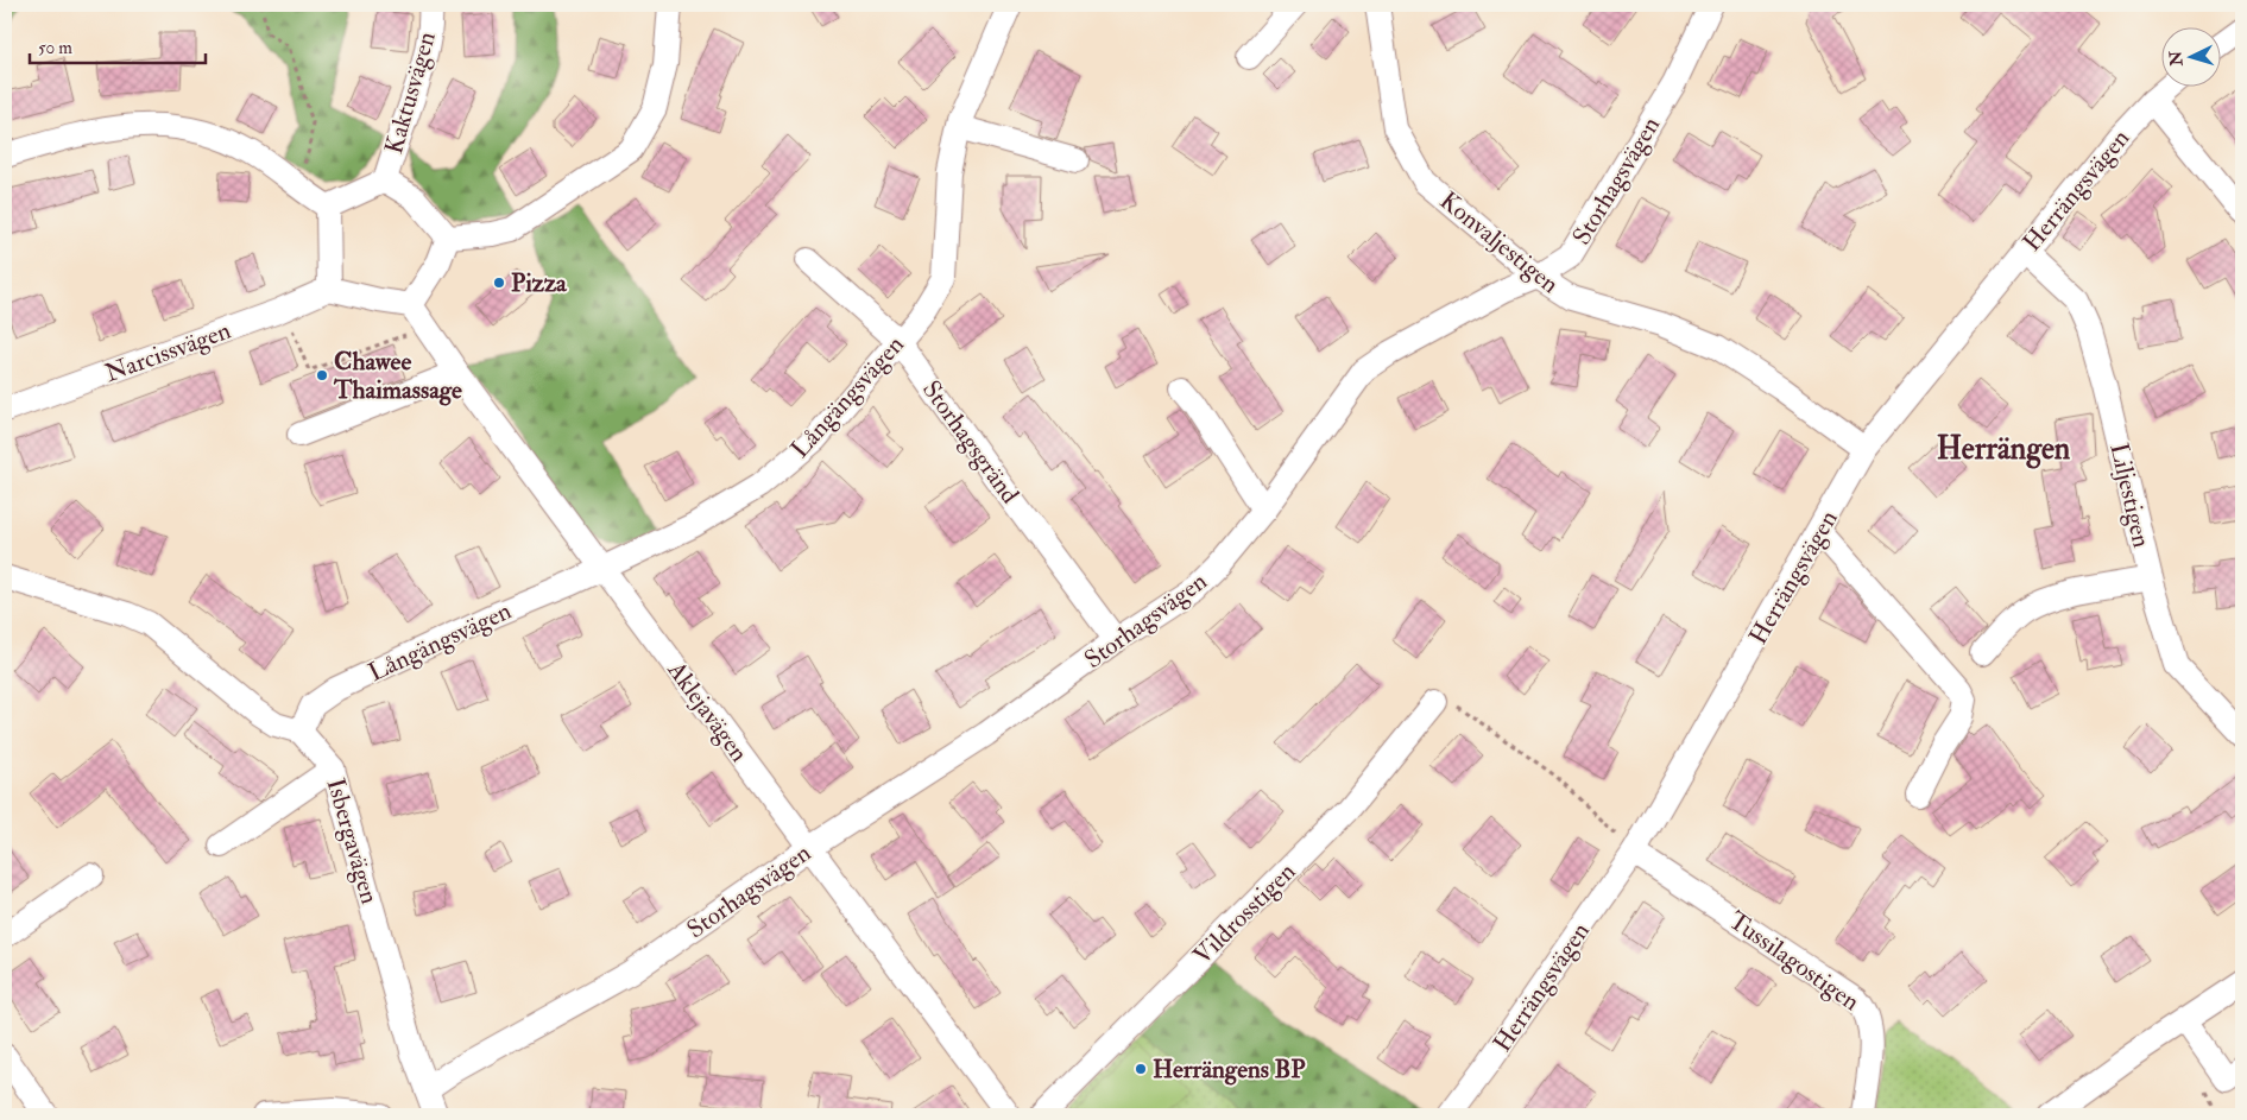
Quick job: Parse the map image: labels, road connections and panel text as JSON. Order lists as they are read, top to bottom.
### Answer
{
  "streets": {
    "street": [
      "Kaktusvägen",
      "Storhagsvägen",
      "Herrängsvägen",
      "Konvaljestigen",
      "Narcissvägen",
      "Långängsvägen",
      "Storhagsgränd",
      "Liljestigen",
      "Aklejavägen",
      "Isbergavägen",
      "Vildrosstigen",
      "Tussilagostigen"
    ]
  },
  "crossings": [
    ["Kaktusvägen", "Narcissvägen"],
    ["Kaktusvägen", "Aklejavägen"],
    ["Storhagsvägen", "Konvaljestigen"],
    ["Storhagsvägen", "Storhagsgränd"],
    ["Storhagsvägen", "Aklejavägen"],
    ["Storhagsvägen", "Isbergavägen"],
    ["Herrängsvägen", "Konvaljestigen"],
    ["Herrängsvägen", "Liljestigen"],
    ["Herrängsvägen", "Tussilagostigen"],
    ["Narcissvägen", "Aklejavägen"],
    ["Långängsvägen", "Storhagsgränd"],
    ["Långängsvägen", "Aklejavägen"],
    ["Långängsvägen", "Isbergavägen"]
  ],
  "districts": ["Herrängen"],
  "places": ["Pizza", "Chawee Thaimassage", "Herrängens BP"],
  "scale_bar": "50 m",
  "north": "left"
}
